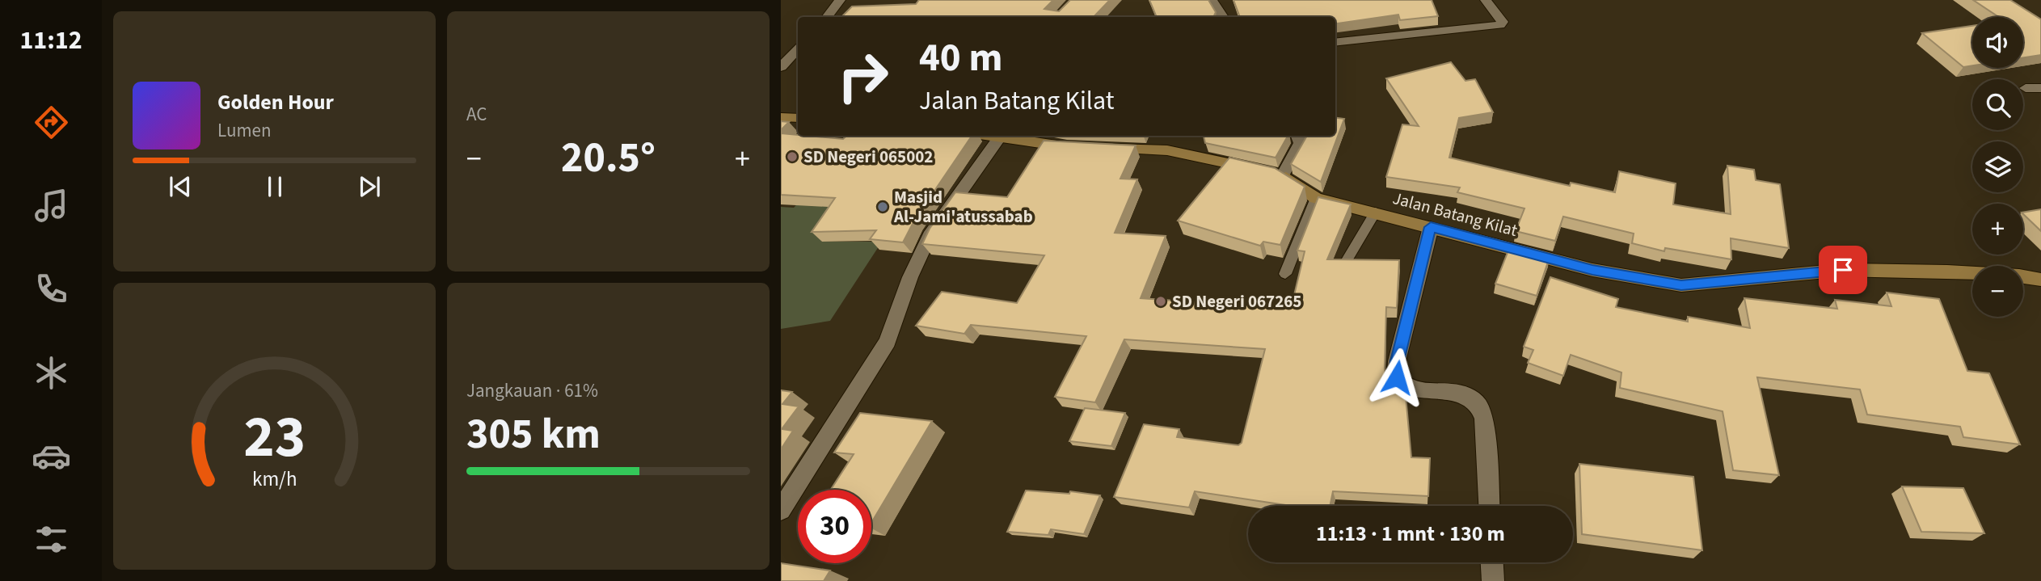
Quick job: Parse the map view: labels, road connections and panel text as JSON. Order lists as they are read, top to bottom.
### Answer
{
  "streets": {
    "street": ["Jalan Batang Kilat"]
  },
  "places": ["SD Negeri 065002", "Masjid Al-Jami'atussabab", "SD Negeri 067265"],
  "page": {
    "tabs": "11:12",
    "tile": [
      "AC",
      ["Jangkauan · 61%", "305 km"]
    ],
    "map_buttons": ["+", "−"],
    "turn": ["40 m", "Jalan Batang Kilat"],
    "song": ["Golden Hour", "Lumen"],
    "heat": ["−", "20.5°", "+"],
    "limit": "30",
    "trip": "11:13 · 1 mnt · 130 m",
    "gauge": ["23", "km/h"]
  }
}
